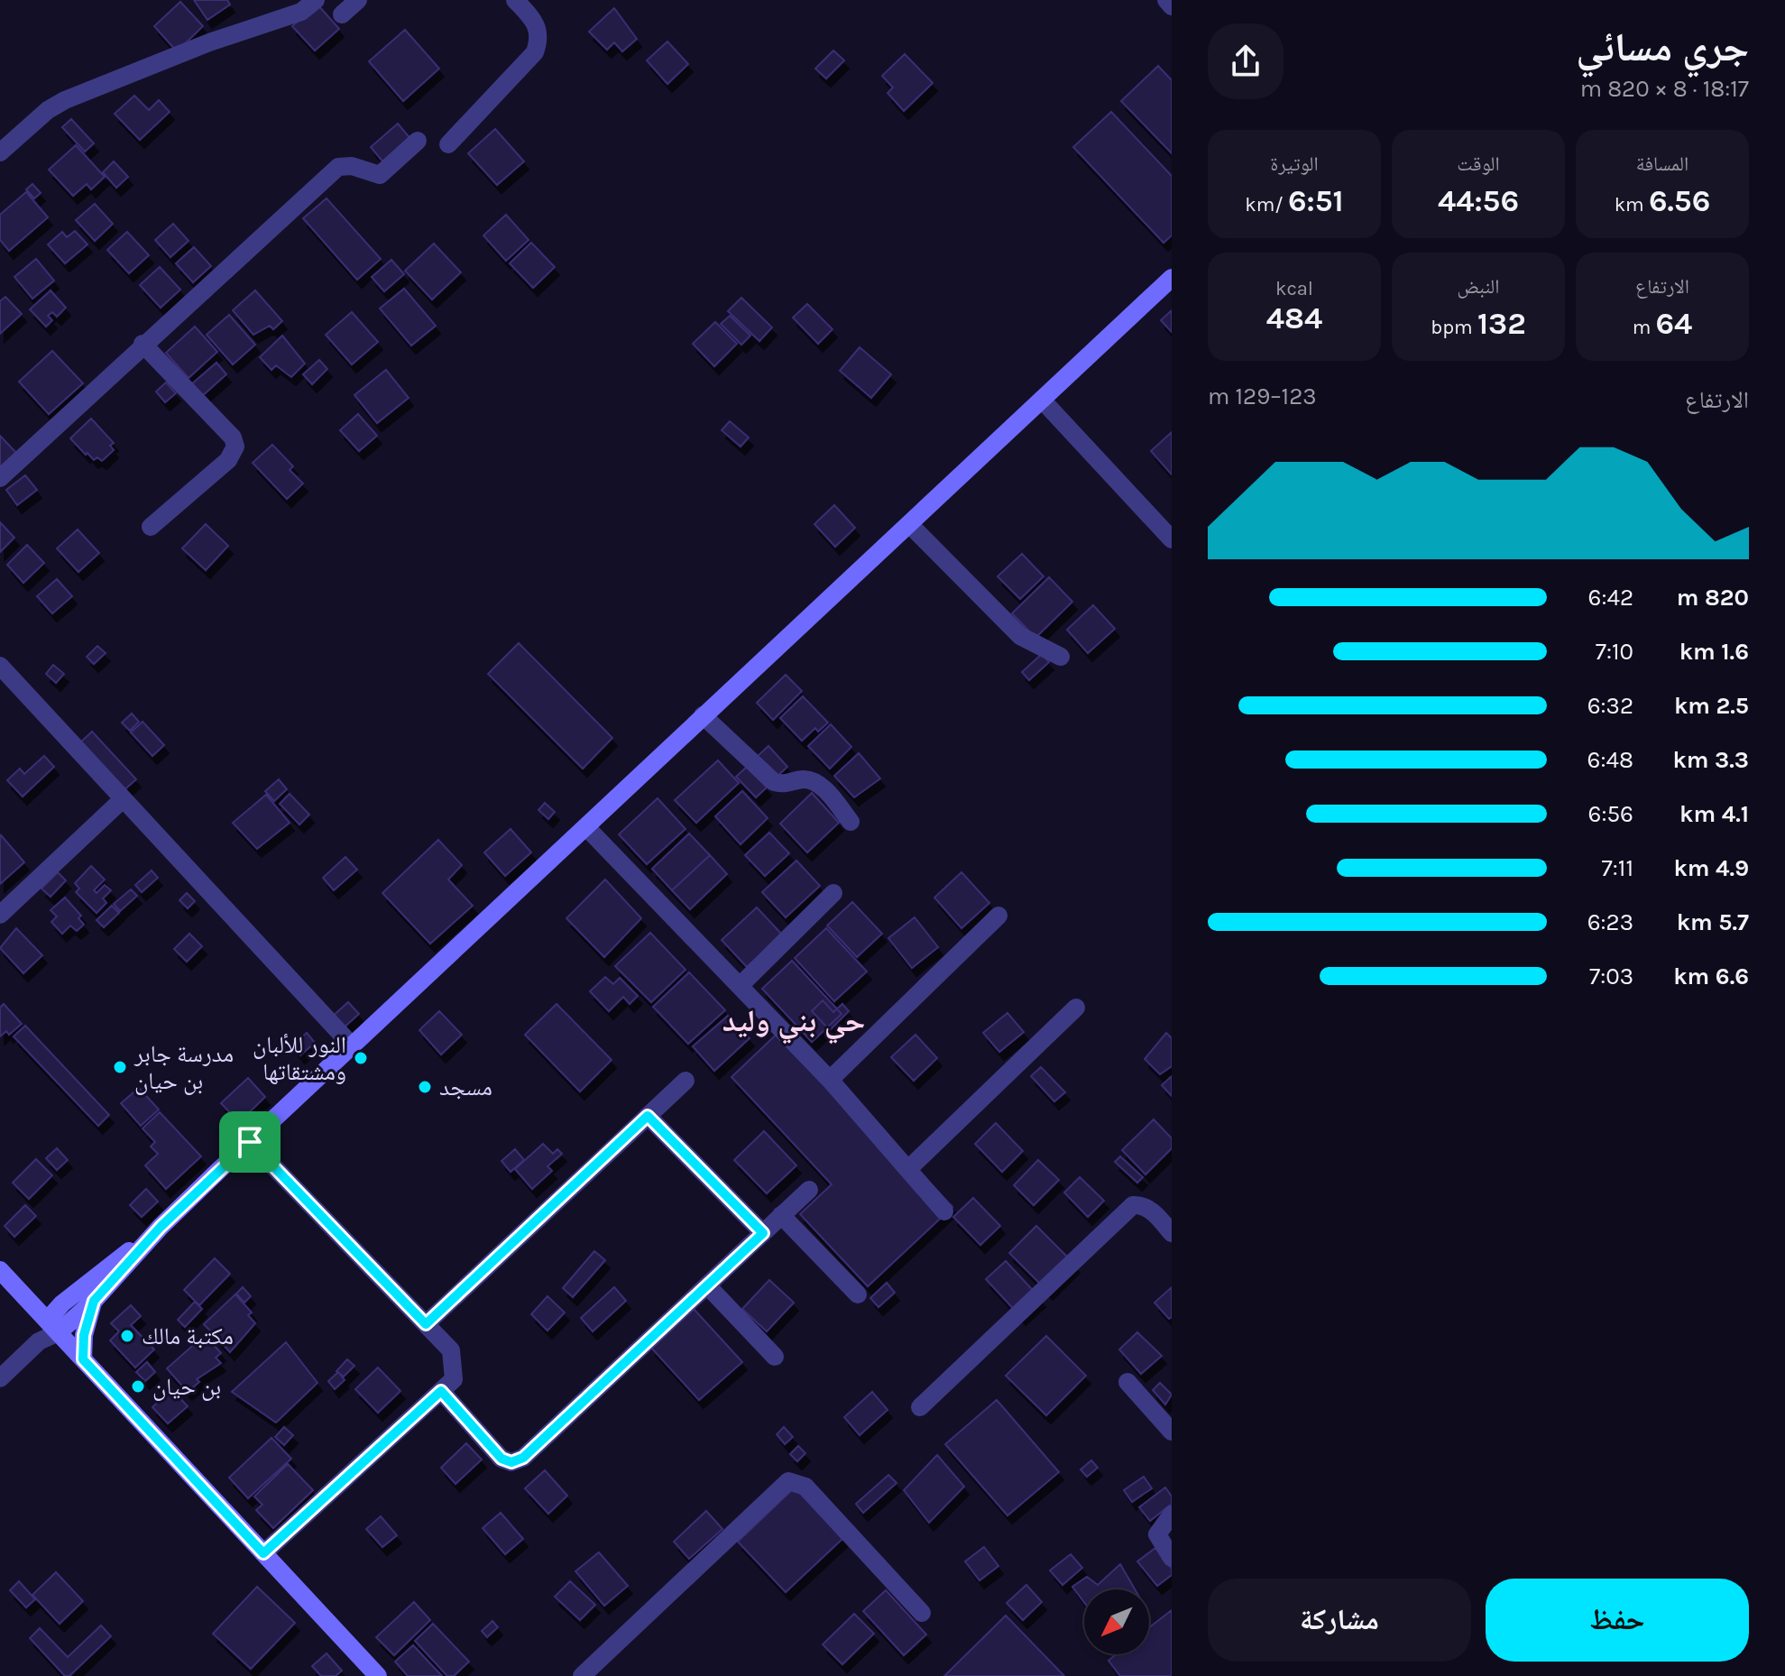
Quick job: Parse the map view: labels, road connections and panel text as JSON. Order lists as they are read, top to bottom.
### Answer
{
  "districts": ["حي بني وليد"],
  "places": [
    "النور للألبان ومشتقاتها",
    "مدرسة جابر بن حيان",
    "مسجد",
    "مكتبة مالك",
    "بن حيان"
  ],
  "north": "bottom left",
  "page": {
    "heading": ["جري مسائي", "18:17 · 8 × 820 m"],
    "stats": [
      ["المسافة", "6.56 km"],
      ["الوقت", "44:56"],
      ["الوتيرة", "6:51 /km"],
      ["الارتفاع", "64 m"],
      ["النبض", "132 bpm"],
      ["kcal", "484"]
    ],
    "chart": ["الارتفاع", "123–129 m"],
    "list": [
      {
        "name": "820 m",
        "note": "6:42"
      },
      {
        "name": "1.6 km",
        "note": "7:10"
      },
      {
        "name": "2.5 km",
        "note": "6:32"
      },
      {
        "name": "3.3 km",
        "note": "6:48"
      },
      {
        "name": "4.1 km",
        "note": "6:56"
      },
      {
        "name": "4.9 km",
        "note": "7:11"
      },
      {
        "name": "5.7 km",
        "note": "6:23"
      },
      {
        "name": "6.6 km",
        "note": "7:03"
      }
    ],
    "buttons": ["حفظ", "مشاركة"]
  }
}
